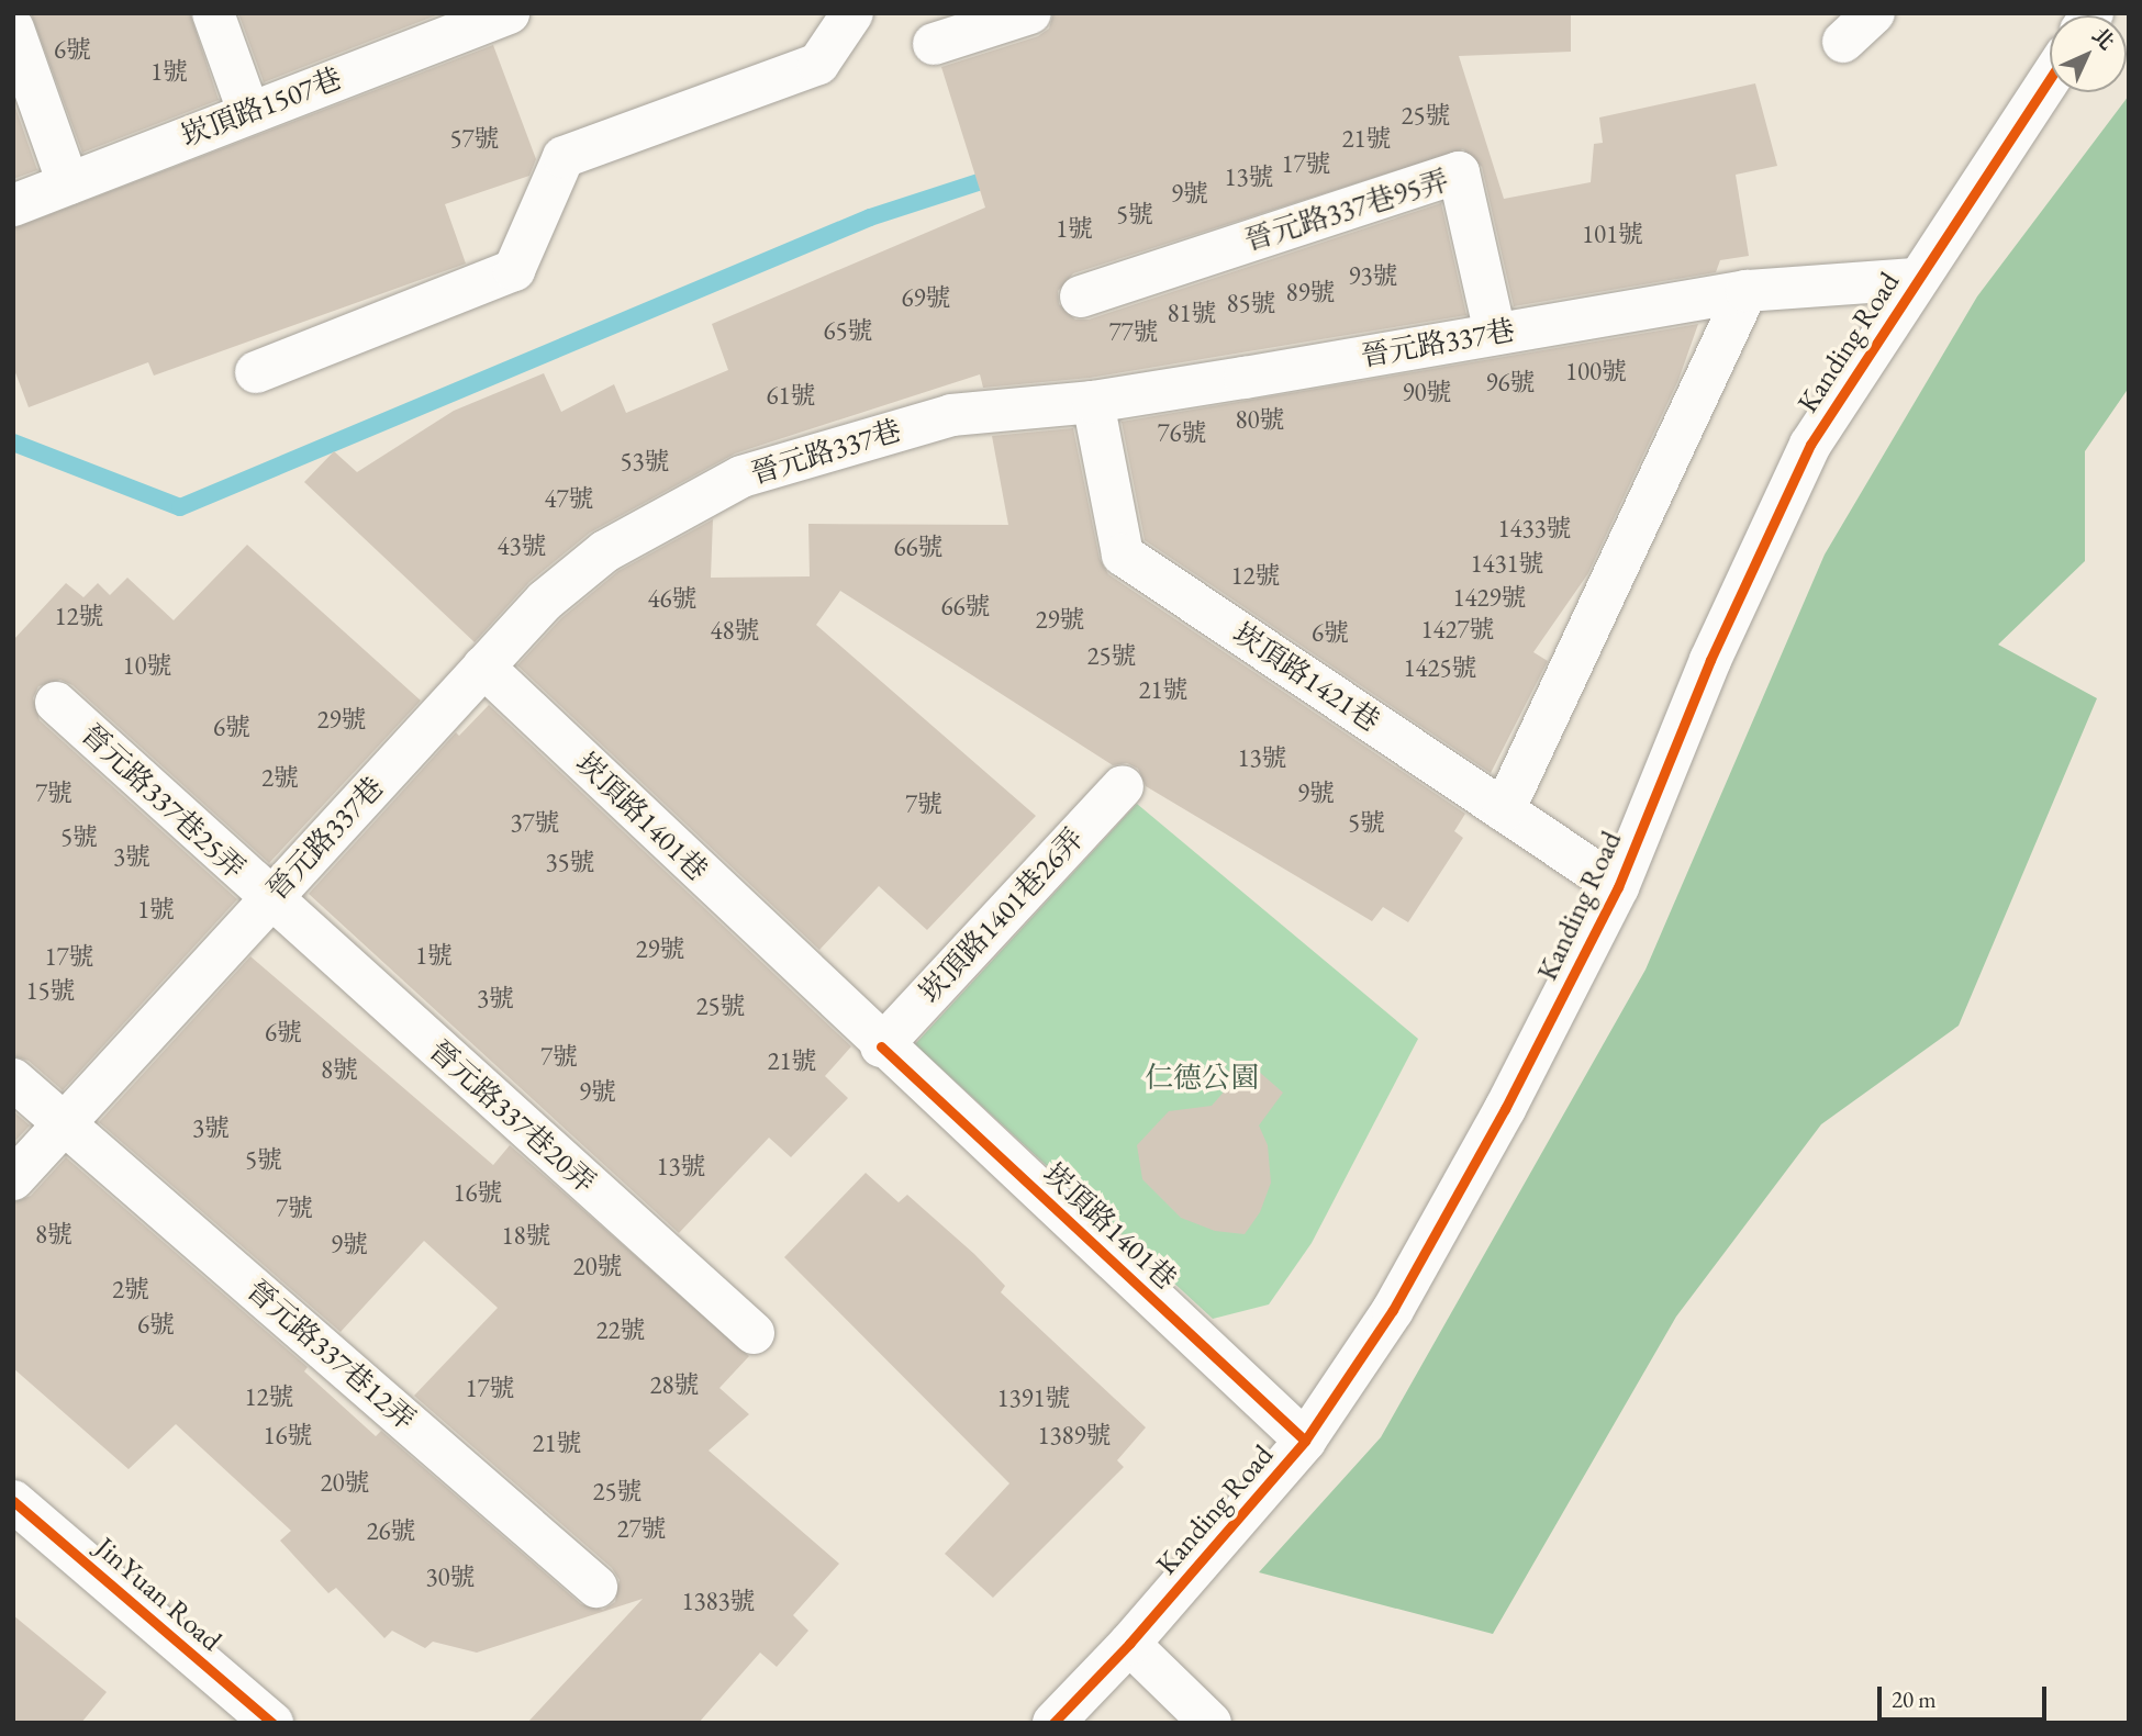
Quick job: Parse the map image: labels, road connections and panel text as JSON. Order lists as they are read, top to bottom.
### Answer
{
  "streets": {
    "street": [
      "崁頂路1507巷",
      "晉元路337巷95弄",
      "Kanding Road",
      "晉元路337巷",
      "崁頂路1421巷",
      "晉元路337巷25弄",
      "崁頂路1401巷",
      "崁頂路1401巷26弄",
      "晉元路337巷20弄",
      "晉元路337巷12弄",
      "JinYuan Road"
    ]
  },
  "crossings": [
    ["晉元路337巷95弄", "晉元路337巷"],
    ["Kanding Road", "晉元路337巷"],
    ["Kanding Road", "崁頂路1421巷"],
    ["Kanding Road", "崁頂路1401巷"],
    ["晉元路337巷", "崁頂路1421巷"],
    ["晉元路337巷", "晉元路337巷25弄"],
    ["晉元路337巷", "崁頂路1401巷"],
    ["晉元路337巷", "晉元路337巷20弄"],
    ["晉元路337巷", "晉元路337巷12弄"],
    ["晉元路337巷25弄", "晉元路337巷20弄"],
    ["崁頂路1401巷", "崁頂路1401巷26弄"]
  ],
  "parks": ["仁德公園"],
  "house_numbers": [
    "6號",
    "1號",
    "25號",
    "57號",
    "21號",
    "17號",
    "13號",
    "9號",
    "5號",
    "1號",
    "101號",
    "93號",
    "89號",
    "69號",
    "85號",
    "81號",
    "65號",
    "77號",
    "100號",
    "96號",
    "90號",
    "61號",
    "80號",
    "76號",
    "53號",
    "47號",
    "1433號",
    "43號",
    "66號",
    "1431號",
    "12號",
    "1429號",
    "46號",
    "66號",
    "12號",
    "29號",
    "1427號",
    "48號",
    "6號",
    "25號",
    "10號",
    "1425號",
    "21號",
    "29號",
    "6號",
    "13號",
    "2號",
    "7號",
    "9號",
    "7號",
    "37號",
    "5號",
    "5號",
    "3號",
    "35號",
    "1號",
    "29號",
    "1號",
    "17號",
    "15號",
    "3號",
    "25號",
    "6號",
    "7號",
    "21號",
    "8號",
    "9號",
    "3號",
    "5號",
    "13號",
    "16號",
    "7號",
    "8號",
    "18號",
    "9號",
    "20號",
    "2號",
    "6號",
    "22號",
    "28號",
    "17號",
    "12號",
    "1391號",
    "16號",
    "1389號",
    "21號",
    "20號",
    "25號",
    "27號",
    "26號",
    "30號",
    "1383號"
  ],
  "scale_bar": "20 m",
  "north": "top right"
}
